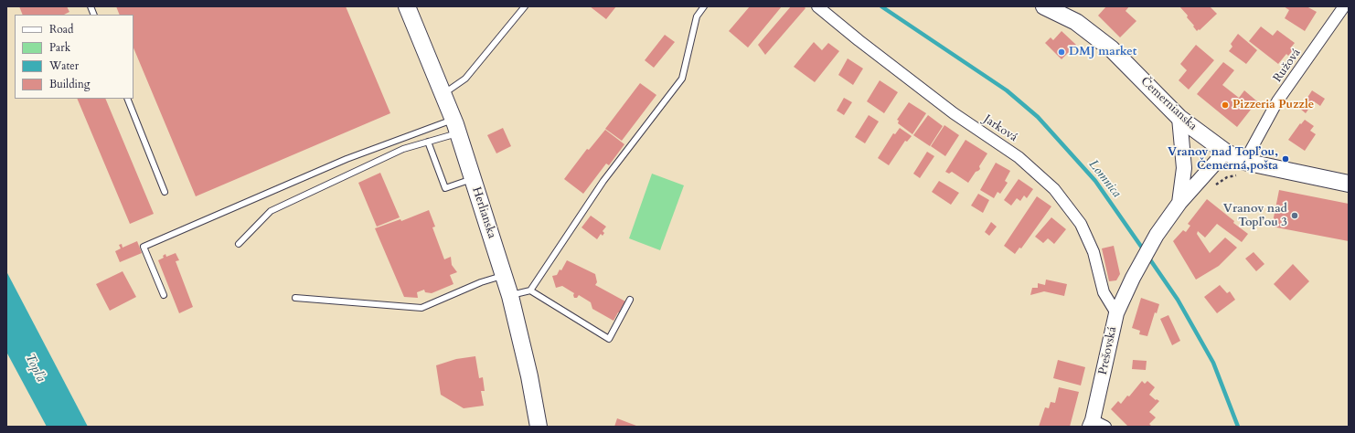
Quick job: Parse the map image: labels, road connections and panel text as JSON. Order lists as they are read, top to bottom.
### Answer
{
  "streets": {
    "main road": ["Čemernianska", "Herlianska", "Prešovská"],
    "street": ["Ružová", "Jarková"]
  },
  "crossings": [
    ["Ružová", "Čemernianska"],
    ["Čemernianska", "Prešovská"],
    ["Jarková", "Prešovská"]
  ],
  "water": ["Lomnica", "Topľa"],
  "places": [
    "DMJ market",
    "Pizzeria Puzzle",
    "Vranov nad Topľou, Čemerná,pošta",
    "Vranov nad Topľou 3"
  ],
  "legend": [
    "Road",
    "Park",
    "Water",
    "Building"
  ]
}
